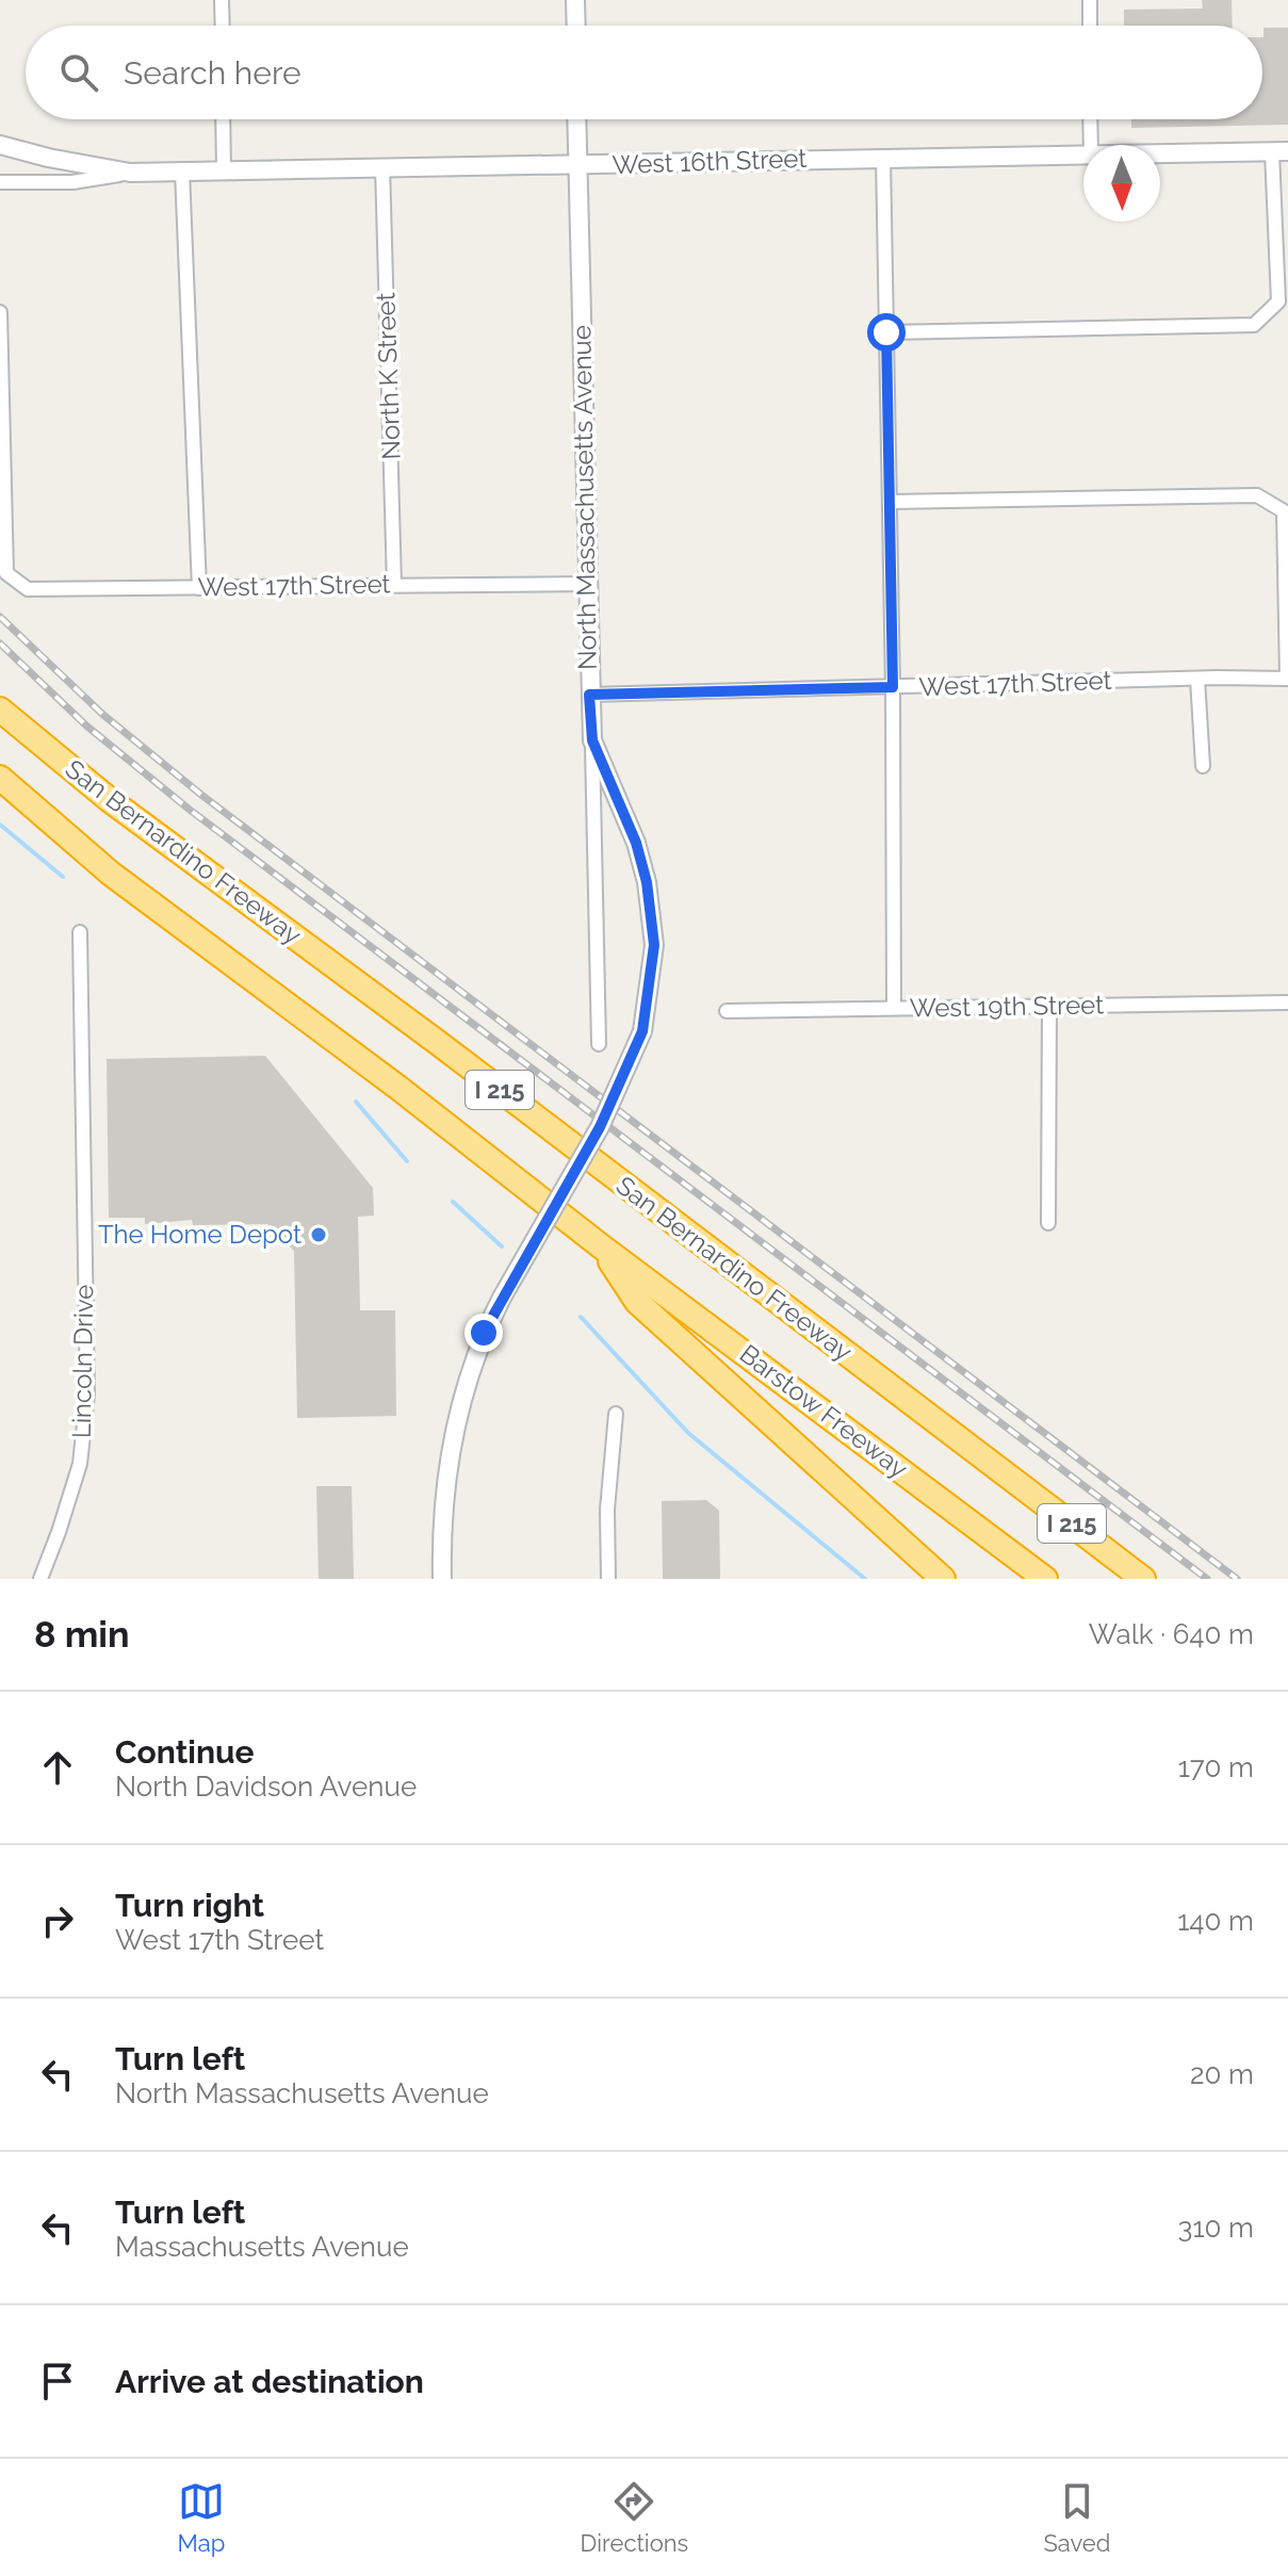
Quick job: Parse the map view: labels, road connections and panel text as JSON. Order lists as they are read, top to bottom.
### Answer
{
  "streets": {
    "highway": ["San Bernardino Freeway", "I 215", "Barstow Freeway"],
    "street": [
      "West 16th Street",
      "North K Street",
      "North Massachusetts Avenue",
      "West 17th Street",
      "West 19th Street",
      "Lincoln Drive"
    ]
  },
  "crossings": [
    ["West 16th Street", "North K Street"],
    ["West 16th Street", "North Massachusetts Avenue"],
    ["North K Street", "West 17th Street"],
    ["North Massachusetts Avenue", "West 17th Street"],
    ["I 215", "Barstow Freeway"]
  ],
  "places": ["The Home Depot"],
  "north": "bottom",
  "page": {
    "search": "Search here",
    "heading": ["8 min", "Walk · 640 m"],
    "list": [
      ["Continue", "North Davidson Avenue", "170 m"],
      ["Turn right", "West 17th Street", "140 m"],
      ["Turn left", "North Massachusetts Avenue", "20 m"],
      ["Turn left", "Massachusetts Avenue", "310 m"],
      "Arrive at destination"
    ],
    "nav": ["Map", "Directions", "Saved"]
  }
}
